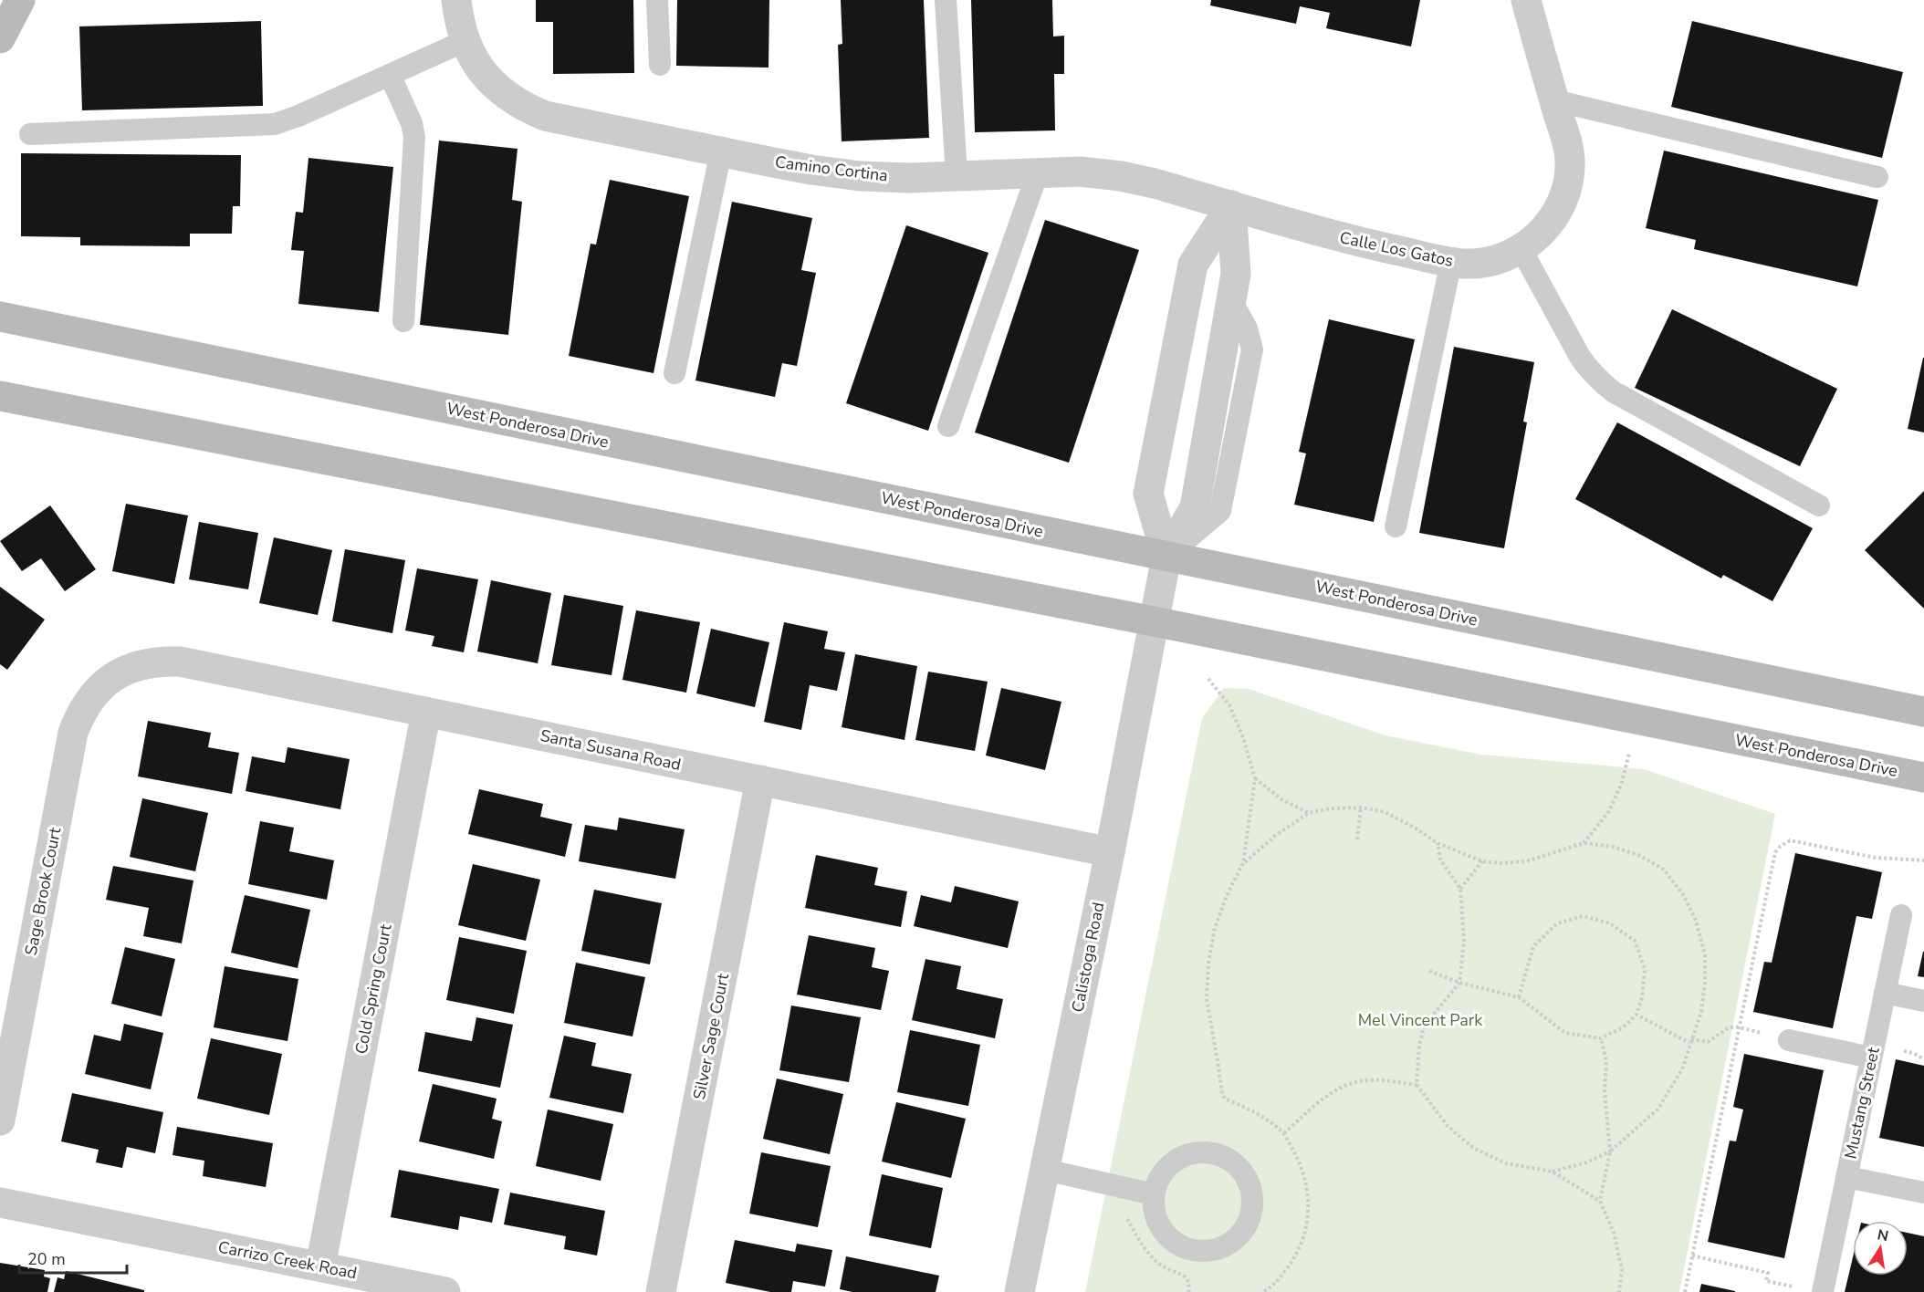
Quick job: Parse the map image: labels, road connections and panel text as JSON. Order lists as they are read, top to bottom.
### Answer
{
  "streets": {
    "main road": ["West Ponderosa Drive"],
    "street": [
      "Camino Cortina",
      "Calle Los Gatos",
      "Santa Susana Road",
      "Sage Brook Court",
      "Calistoga Road",
      "Cold Spring Court",
      "Silver Sage Court",
      "Carrizo Creek Road"
    ],
    "lane": ["Mustang Street"]
  },
  "crossings": [
    ["Camino Cortina", "Calle Los Gatos"],
    ["West Ponderosa Drive", "Calistoga Road"],
    ["Santa Susana Road", "Sage Brook Court"],
    ["Santa Susana Road", "Calistoga Road"],
    ["Santa Susana Road", "Cold Spring Court"],
    ["Santa Susana Road", "Silver Sage Court"],
    ["Cold Spring Court", "Carrizo Creek Road"]
  ],
  "parks": ["Mel Vincent Park"],
  "scale_bar": "20 m",
  "north": "top"
}
